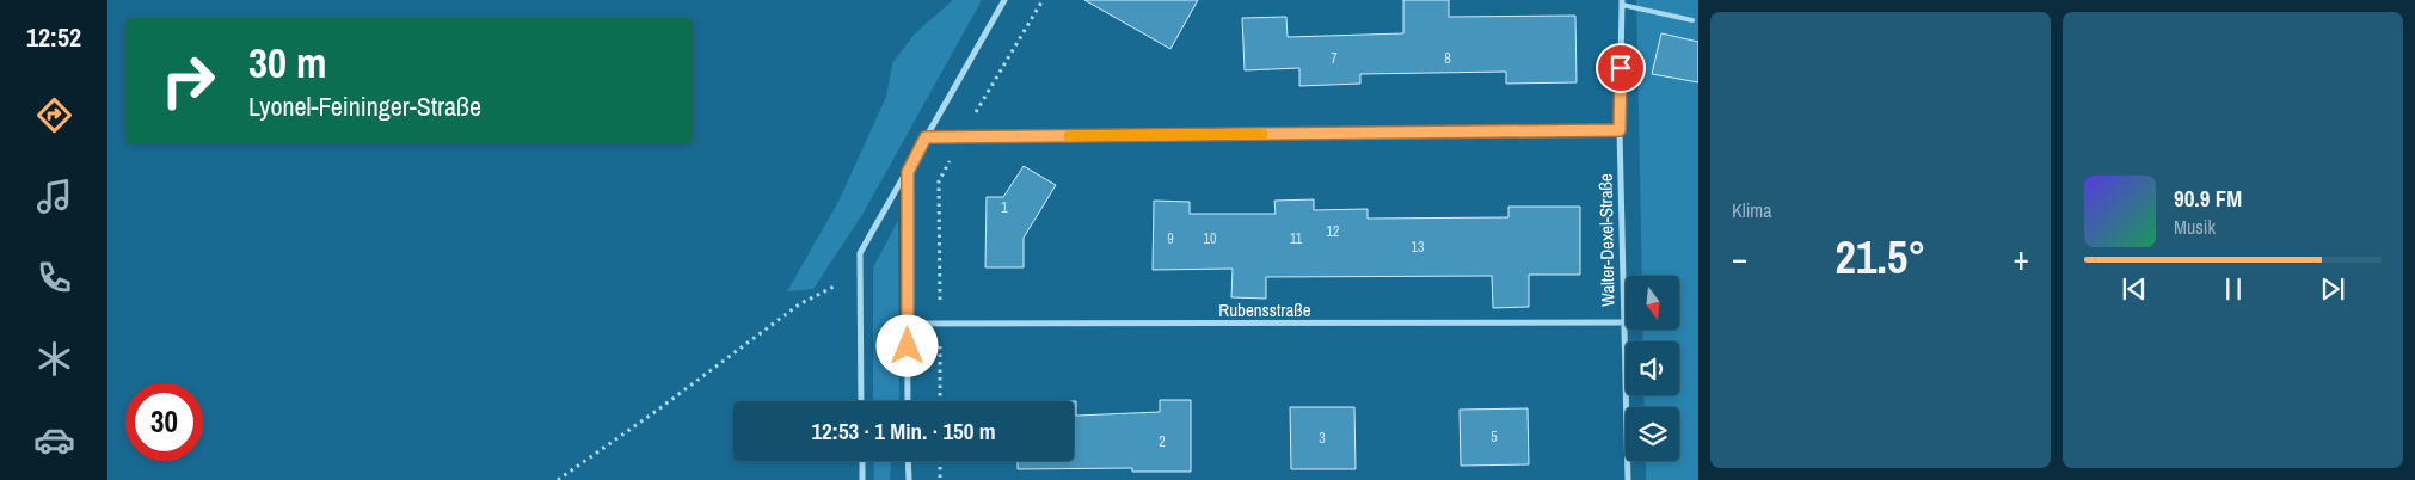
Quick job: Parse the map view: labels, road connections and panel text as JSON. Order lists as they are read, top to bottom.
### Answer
{
  "streets": {
    "street": ["Walter-Dexel-Straße", "Rubensstraße"]
  },
  "crossings": [
    ["Walter-Dexel-Straße", "Rubensstraße"]
  ],
  "house_numbers": [
    "7",
    "8",
    "1",
    "12",
    "9",
    "10",
    "11",
    "13",
    "5",
    "3",
    "2"
  ],
  "north": "bottom",
  "page": {
    "tabs": "12:52",
    "tile": "Klima",
    "turn": ["30 m", "Lyonel-Feininger-Straße"],
    "song": ["90.9 FM", "Musik"],
    "heat": ["−", "21.5°", "+"],
    "limit": "30",
    "trip": "12:53 · 1 Min. · 150 m"
  }
}
